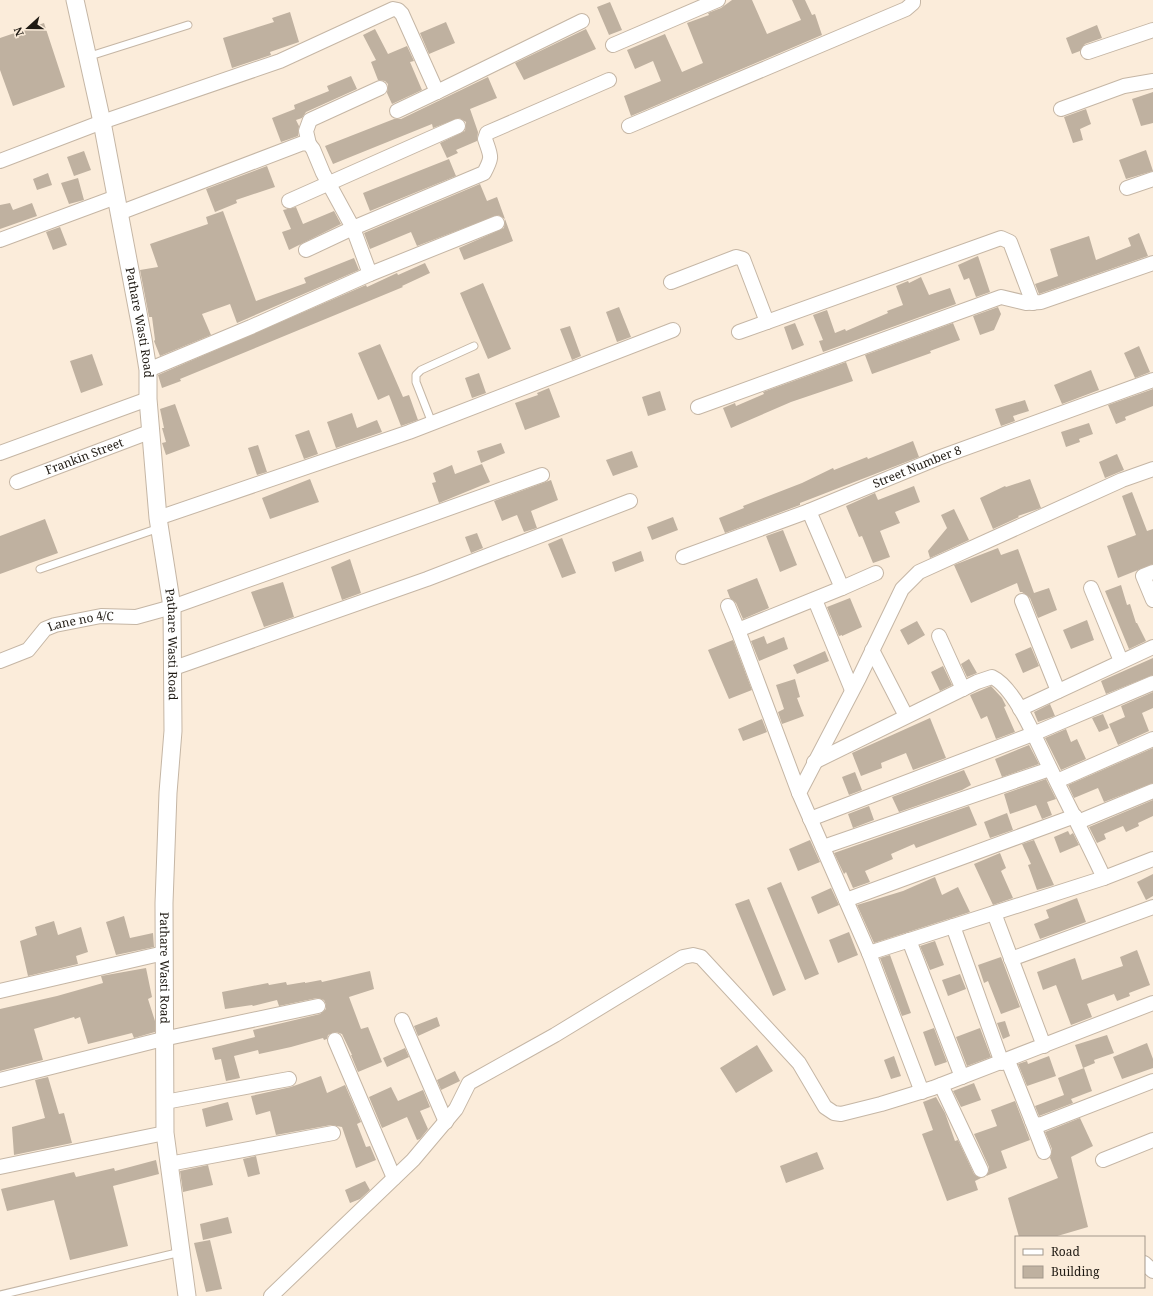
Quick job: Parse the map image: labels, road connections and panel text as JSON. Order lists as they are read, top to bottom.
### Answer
{
  "streets": {
    "street": [
      "Pathare Wasti Road",
      "Frankin Street",
      "Street Number 8",
      "Lane no 4/C"
    ]
  },
  "crossings": [
    ["Pathare Wasti Road", "Frankin Street"],
    ["Pathare Wasti Road", "Lane no 4/C"]
  ],
  "legend": ["Road", "Building"],
  "north": "left"
}
